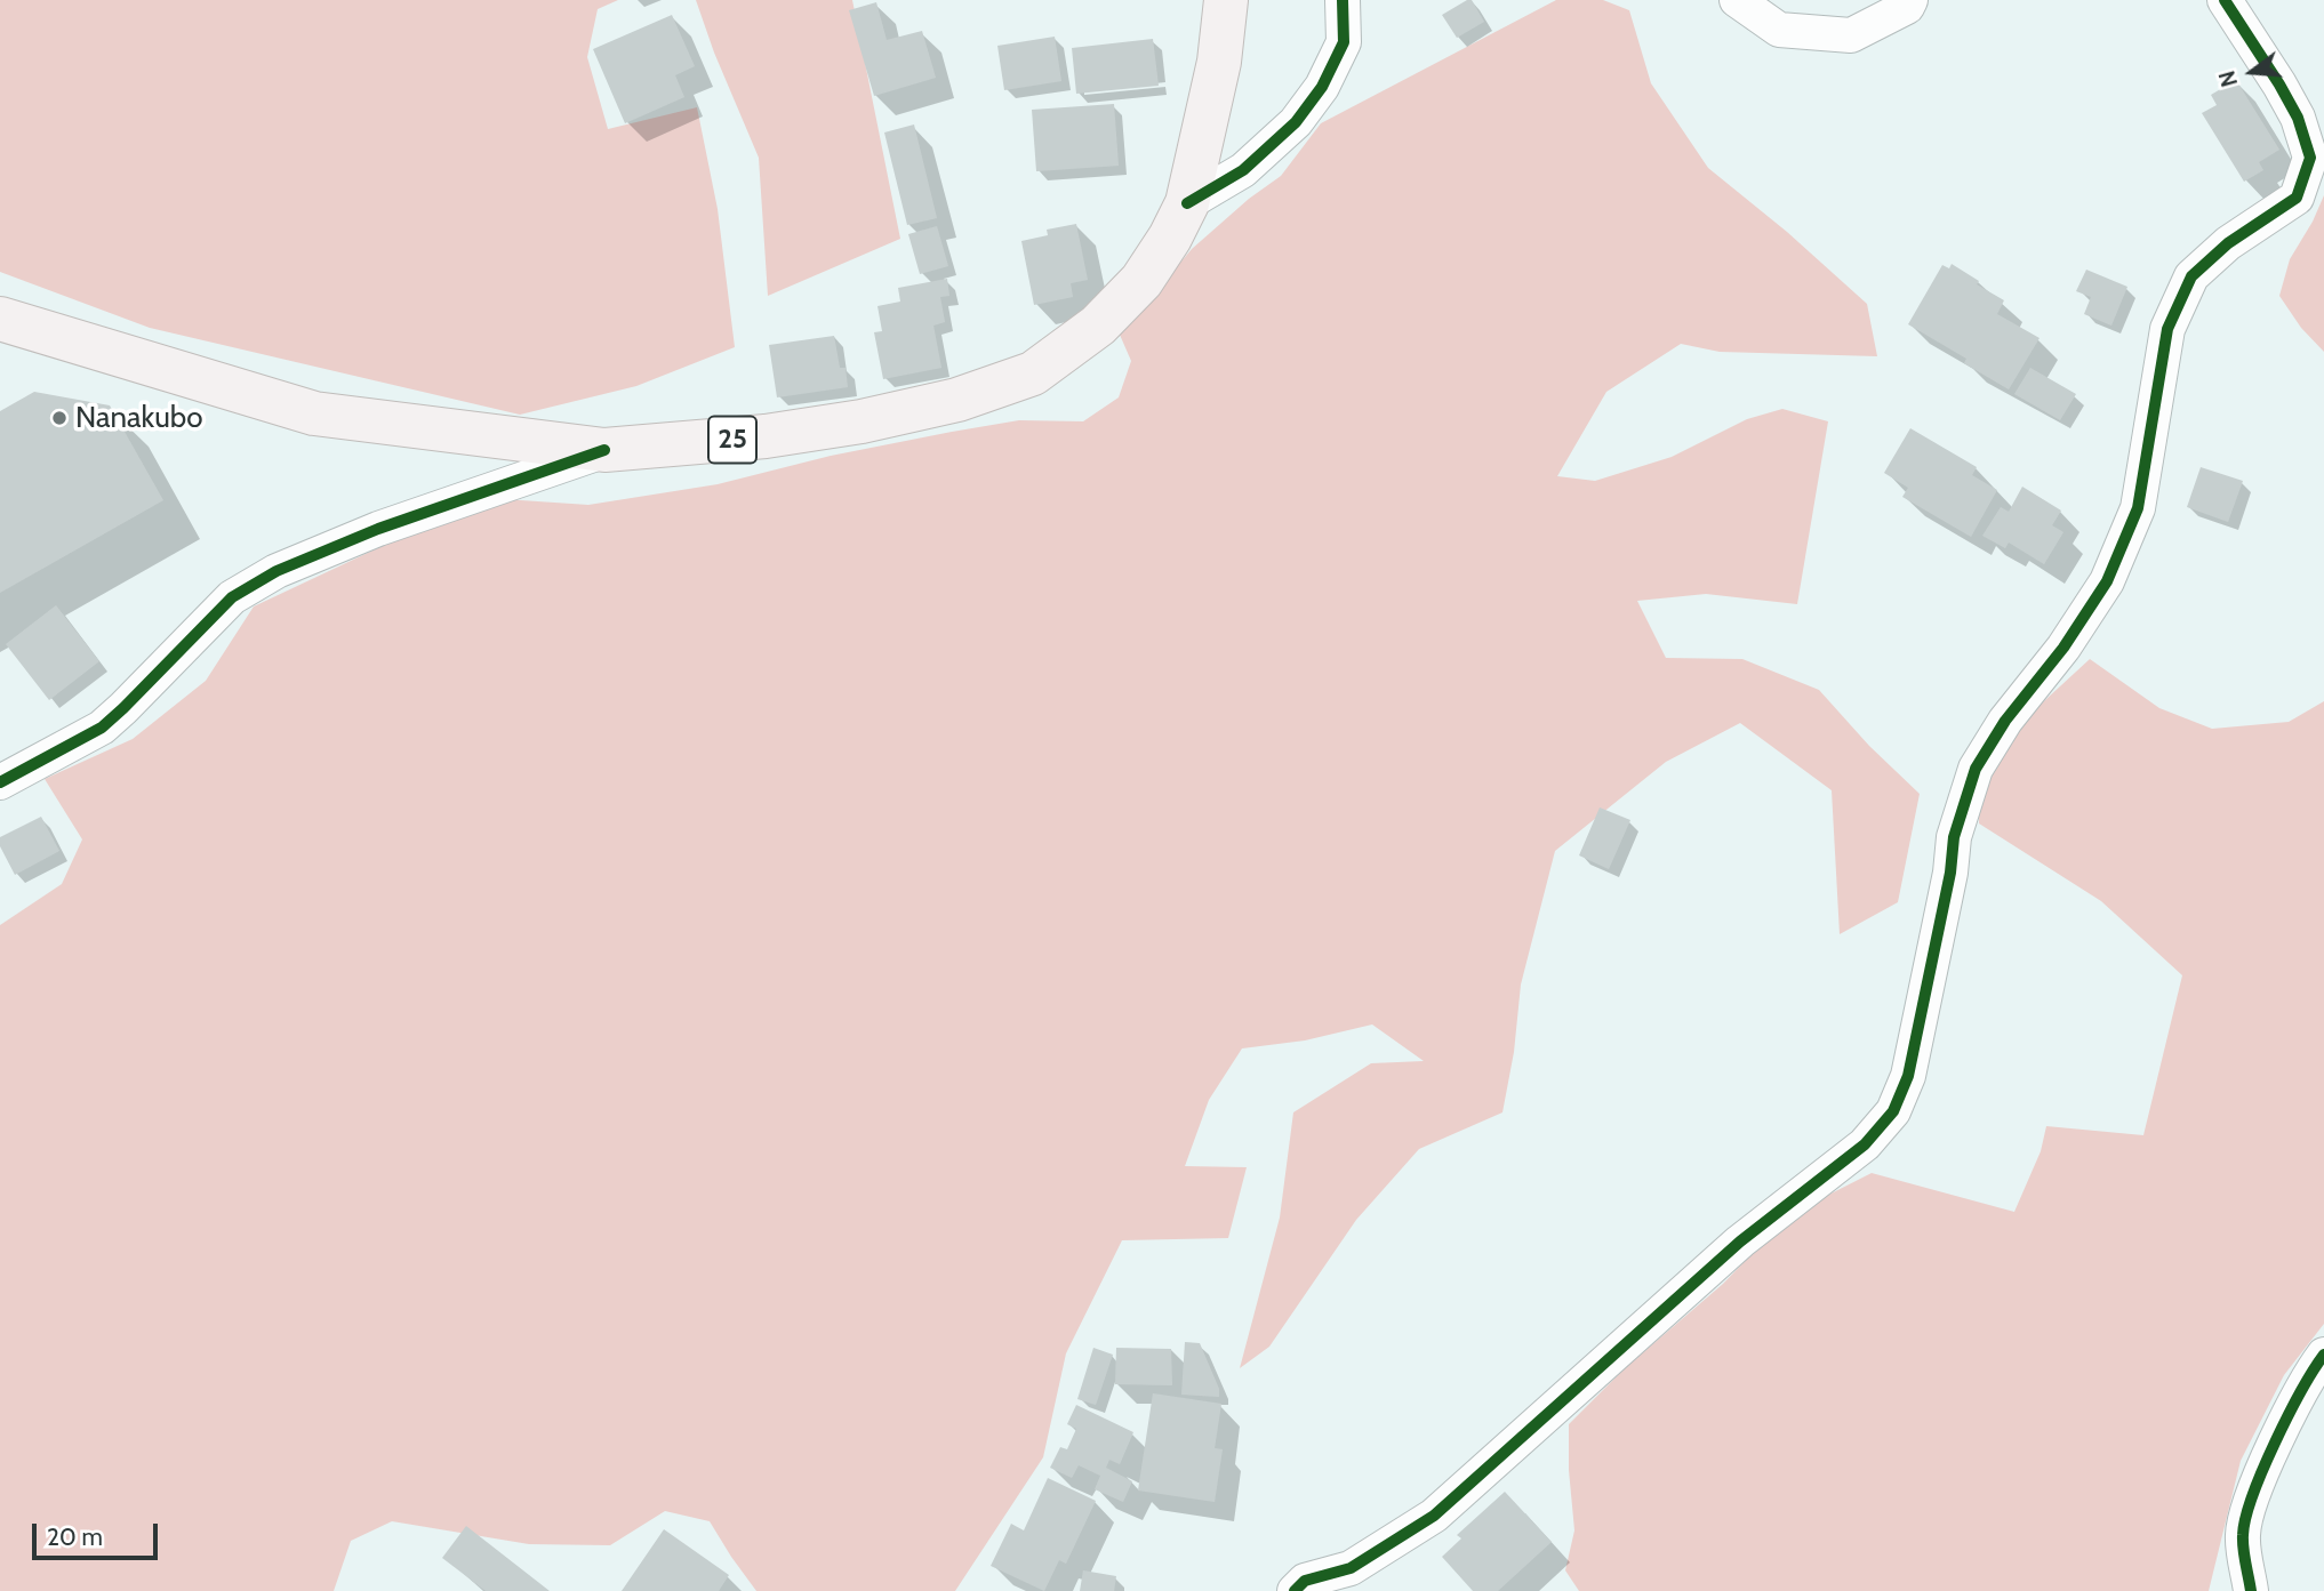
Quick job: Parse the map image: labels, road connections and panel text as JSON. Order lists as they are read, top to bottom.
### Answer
{
  "streets": {
    "main road": ["25"]
  },
  "places": ["Nanakubo"],
  "scale_bar": "20 m",
  "north": "left"
}
